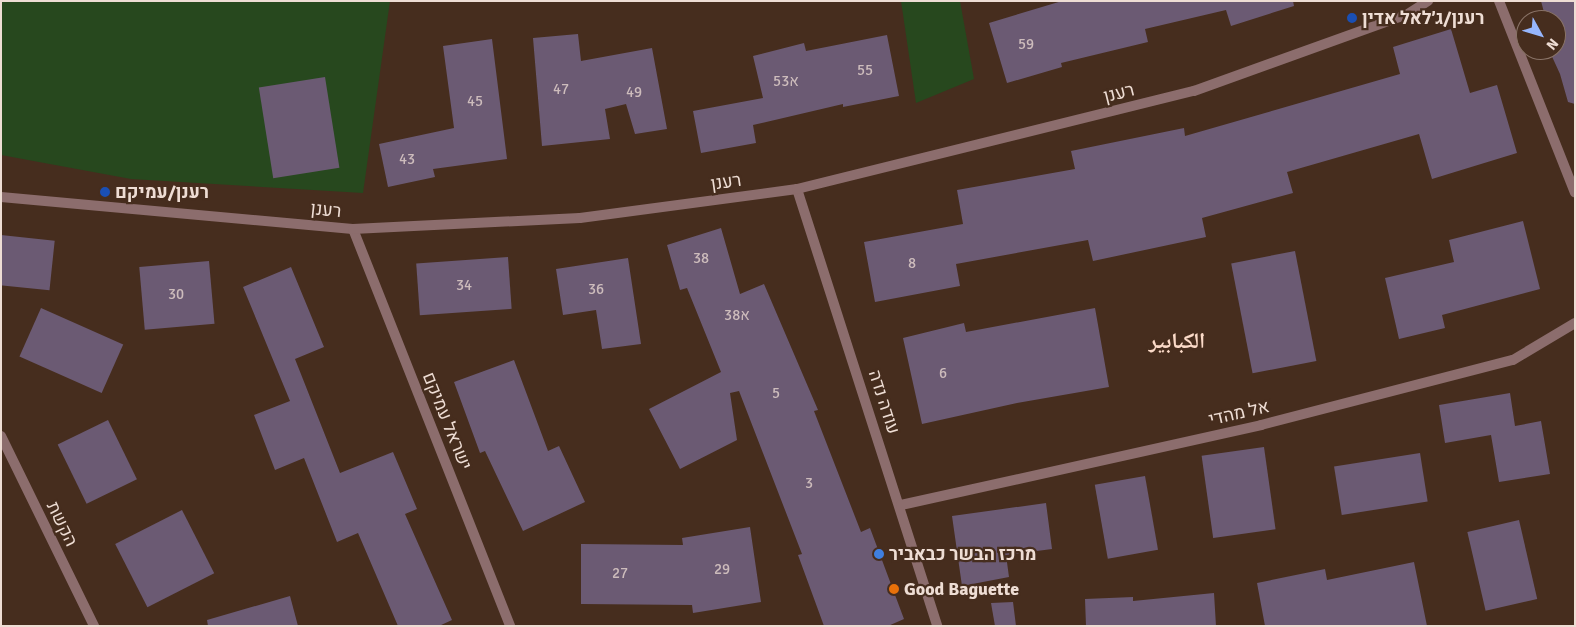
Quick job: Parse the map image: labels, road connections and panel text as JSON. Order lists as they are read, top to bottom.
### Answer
{
  "streets": {
    "street": [
      "רענן",
      "עודה נדה",
      "אל מהדי",
      "ישראל עמיקם",
      "הקשת"
    ]
  },
  "crossings": [
    ["רענן", "עודה נדה"],
    ["רענן", "ישראל עמיקם"],
    ["עודה נדה", "אל מהדי"]
  ],
  "districts": ["الكبابير"],
  "places": [
    "רענן/ג׳לאל אדין",
    "רענן/עמיקם",
    "מרכז הבשר כבאביר",
    "Good Baguette"
  ],
  "house_numbers": [
    "59",
    "55",
    "53א",
    "47",
    "49",
    "45",
    "43",
    "38",
    "8",
    "34",
    "36",
    "30",
    "38א",
    "6",
    "5",
    "3",
    "29",
    "27"
  ],
  "north": "bottom right"
}
